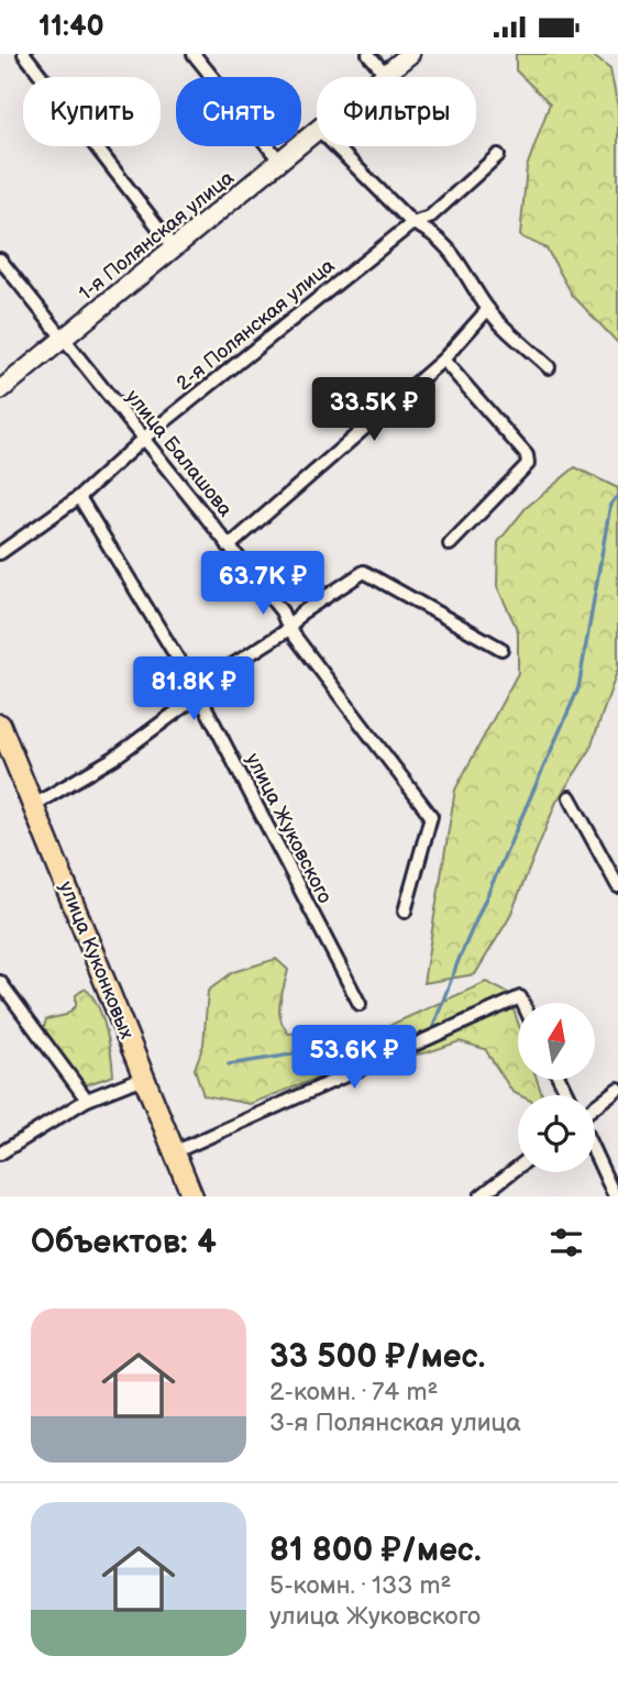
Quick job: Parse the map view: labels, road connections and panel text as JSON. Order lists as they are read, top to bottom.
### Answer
{
  "streets": {
    "main road": ["улица Куконковых"],
    "street": [
      "1-я Полянская улица",
      "2-я Полянская улица",
      "улица Балашова",
      "улица Жуковского"
    ]
  },
  "crossings": [
    ["1-я Полянская улица", "улица Балашова"],
    ["2-я Полянская улица", "улица Балашова"],
    ["2-я Полянская улица", "улица Жуковского"]
  ],
  "north": "top",
  "page": {
    "status": "11:40",
    "chip": ["Купить", "Снять", "Фильтры"],
    "price": [
      "33.5K ₽",
      "63.7K ₽",
      "81.8K ₽",
      "53.6K ₽"
    ],
    "heading": "Объектов: 4",
    "list": [
      {
        "name": "33 500 ₽/мес.",
        "note": "2-комн. · 74 m² · 3-я Полянская улица"
      },
      {
        "name": "81 800 ₽/мес.",
        "note": "5-комн. · 133 m² · улица Жуковского"
      }
    ]
  }
}
